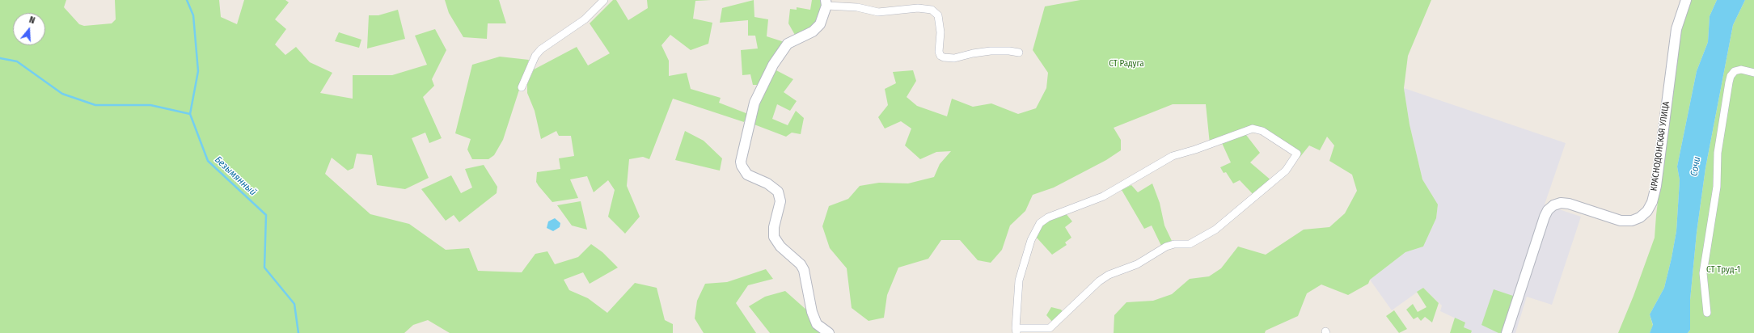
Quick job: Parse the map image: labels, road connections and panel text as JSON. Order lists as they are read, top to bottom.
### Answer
{
  "streets": {
    "street": ["КРАСНОДОНСКАЯ УЛИЦА"]
  },
  "water": ["Сочи", "Безымянный"],
  "parks": ["СТ Радуга", "СТ Труд-1"],
  "north": "top"
}
